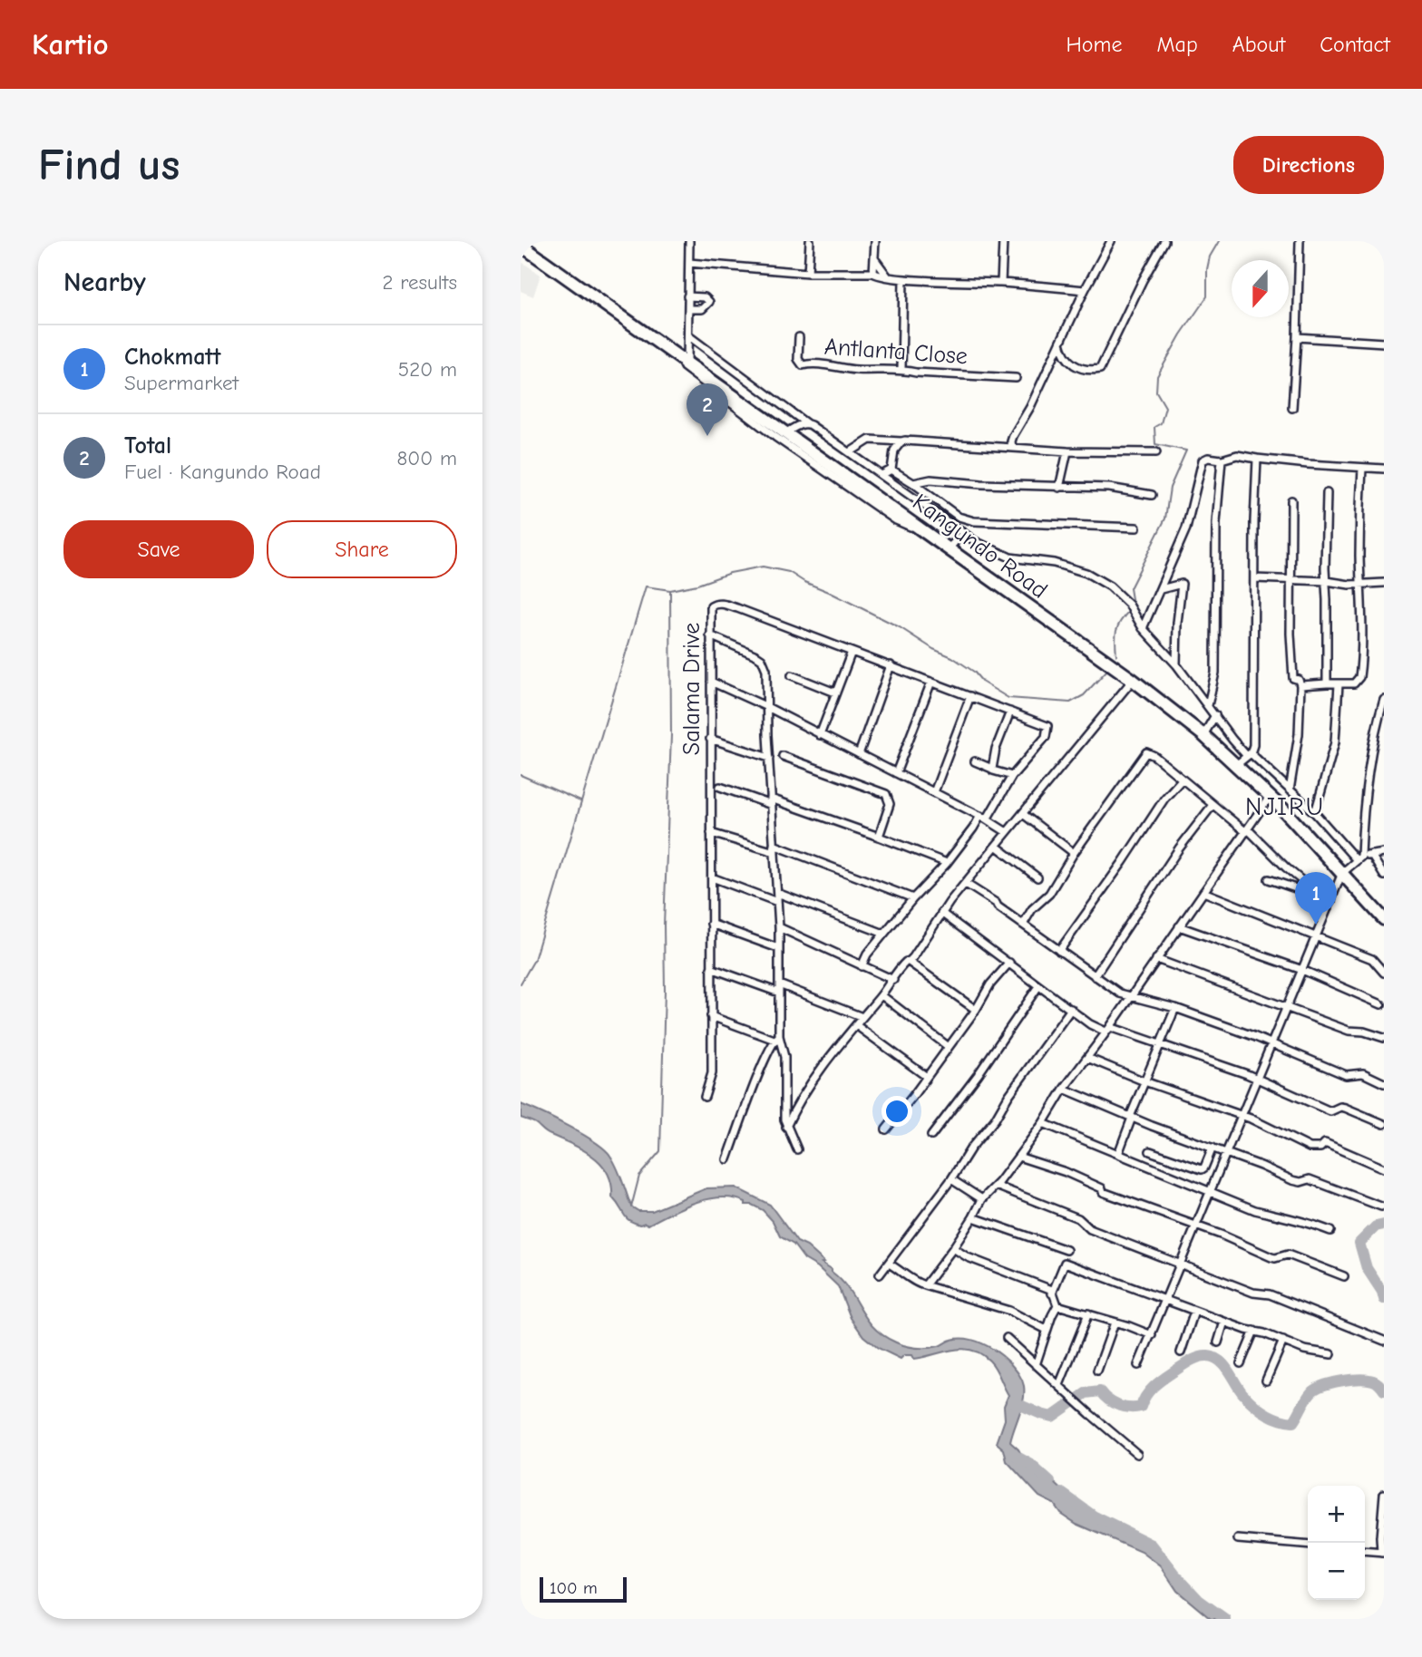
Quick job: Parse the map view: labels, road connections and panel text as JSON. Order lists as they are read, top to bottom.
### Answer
{
  "streets": {
    "highway": ["Kangundo Road"],
    "street": ["Antlanta Close", "Salama Drive"]
  },
  "districts": ["NJIRU"],
  "scale_bar": "100 m",
  "north": "bottom",
  "page": {
    "header": "Kartio",
    "nav": [
      "Home",
      "Map",
      "About",
      "Contact"
    ],
    "buttons": [
      "Directions",
      ["Save", "Share"]
    ],
    "title": "Find us",
    "heading": ["Nearby", "2 results"],
    "list": [
      {
        "mark": "1",
        "name": "Chokmatt",
        "note": "Supermarket",
        "value": "520 m"
      },
      {
        "mark": "2",
        "name": "Total",
        "note": "Fuel · Kangundo Road",
        "value": "800 m"
      }
    ],
    "pins": ["2", "1"],
    "map_buttons": ["+", "−"],
    "scale": "100 m"
  }
}
